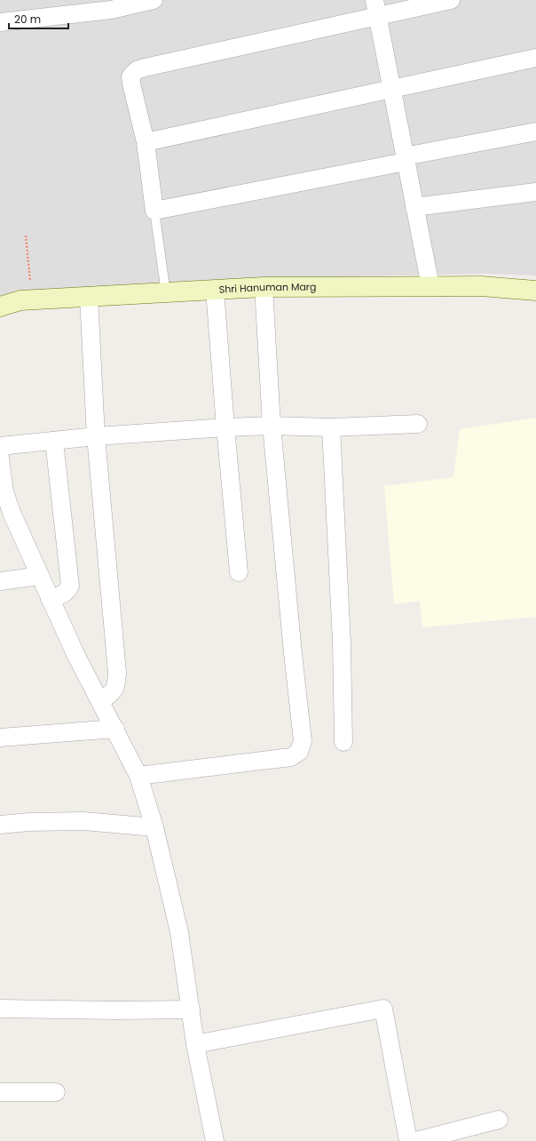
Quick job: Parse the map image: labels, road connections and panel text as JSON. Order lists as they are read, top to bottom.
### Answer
{
  "streets": {
    "street": ["Shri Hanuman Marg"]
  },
  "scale_bar": "20 m"
}
